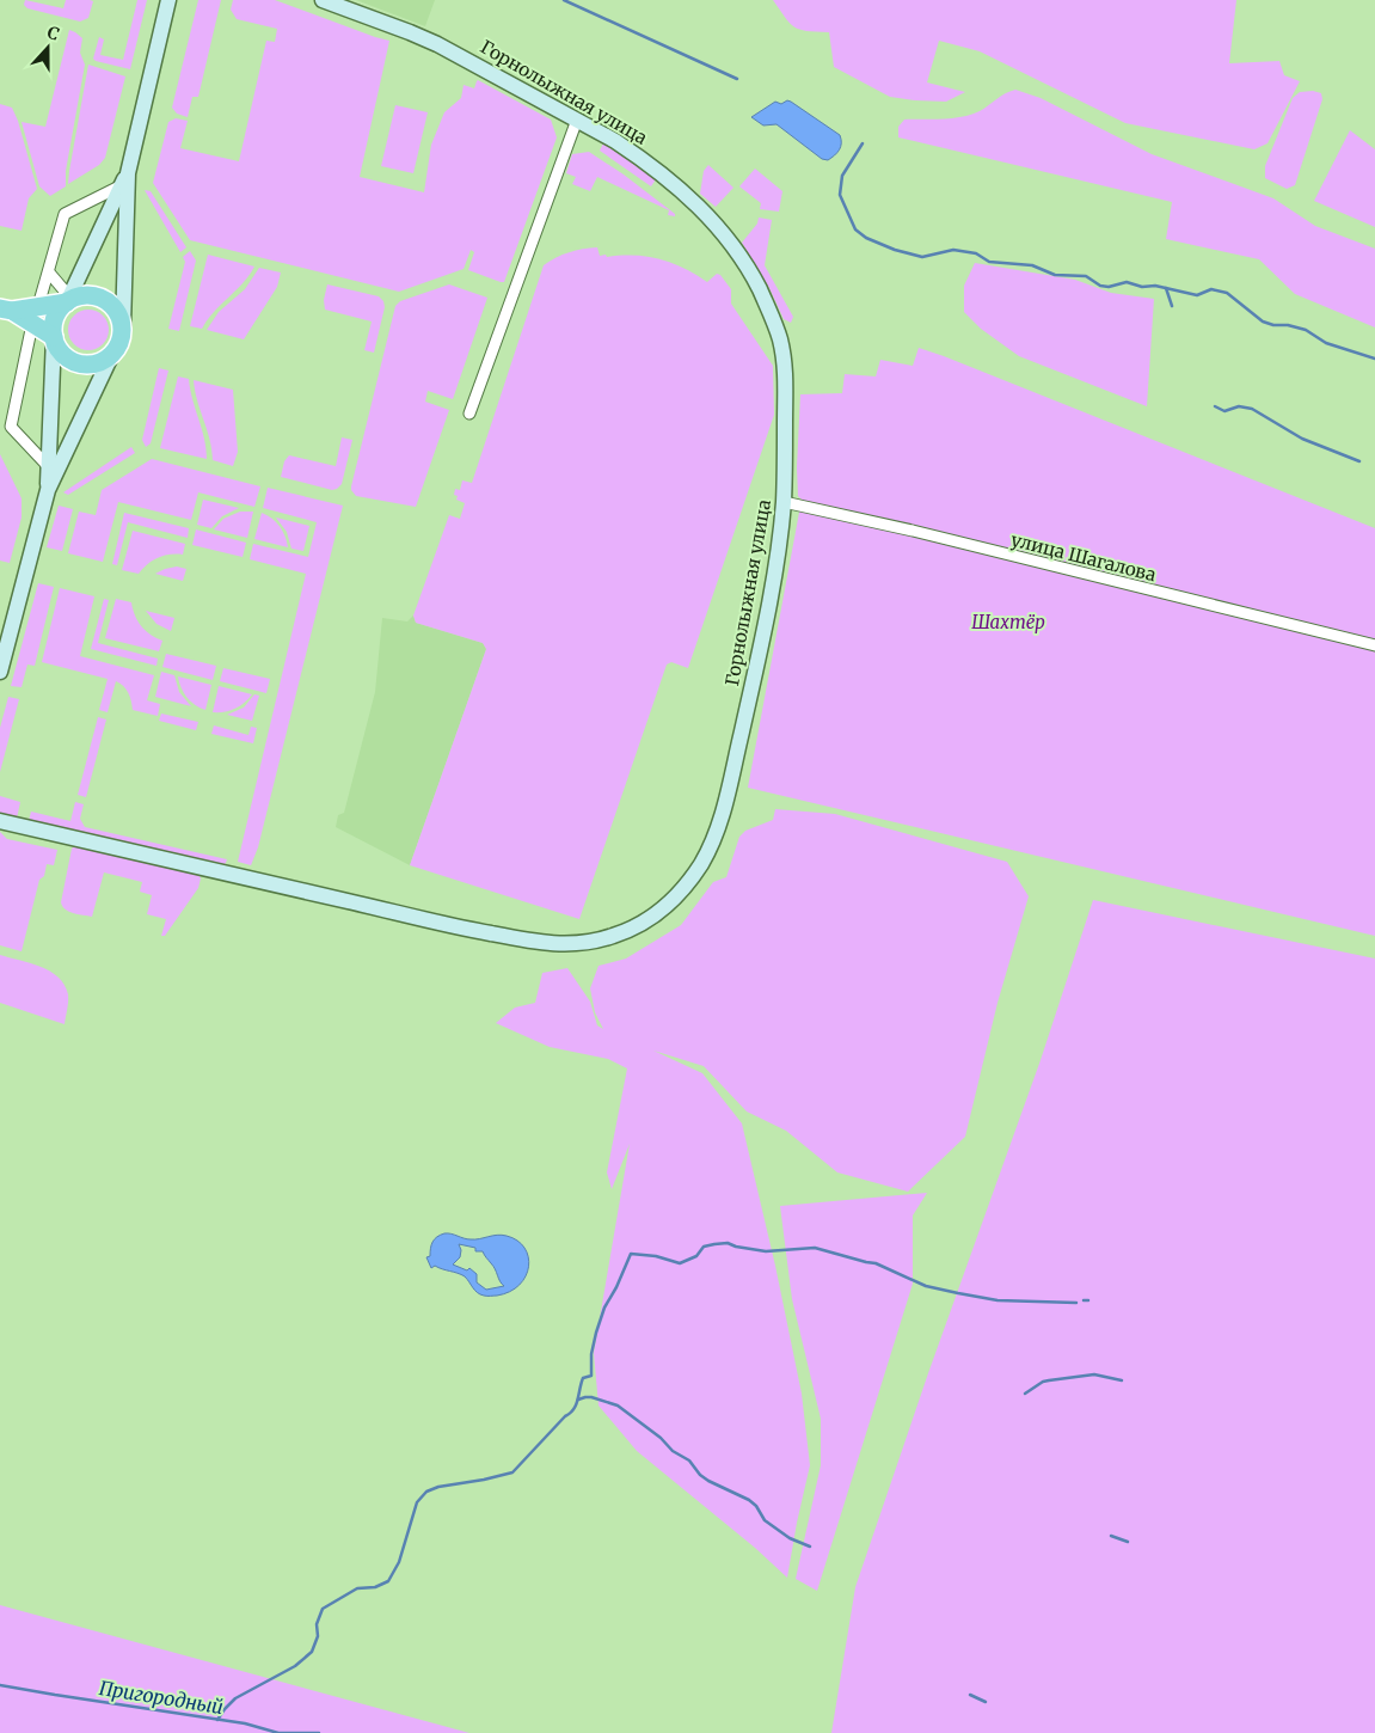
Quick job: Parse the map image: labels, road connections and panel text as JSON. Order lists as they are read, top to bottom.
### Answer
{
  "streets": {
    "street": ["Горнолыжная улица", "улица Шагалова"]
  },
  "crossings": [
    ["Горнолыжная улица", "улица Шагалова"]
  ],
  "water": ["Пригородный"],
  "parks": ["Шахтёр"],
  "north": "top"
}
